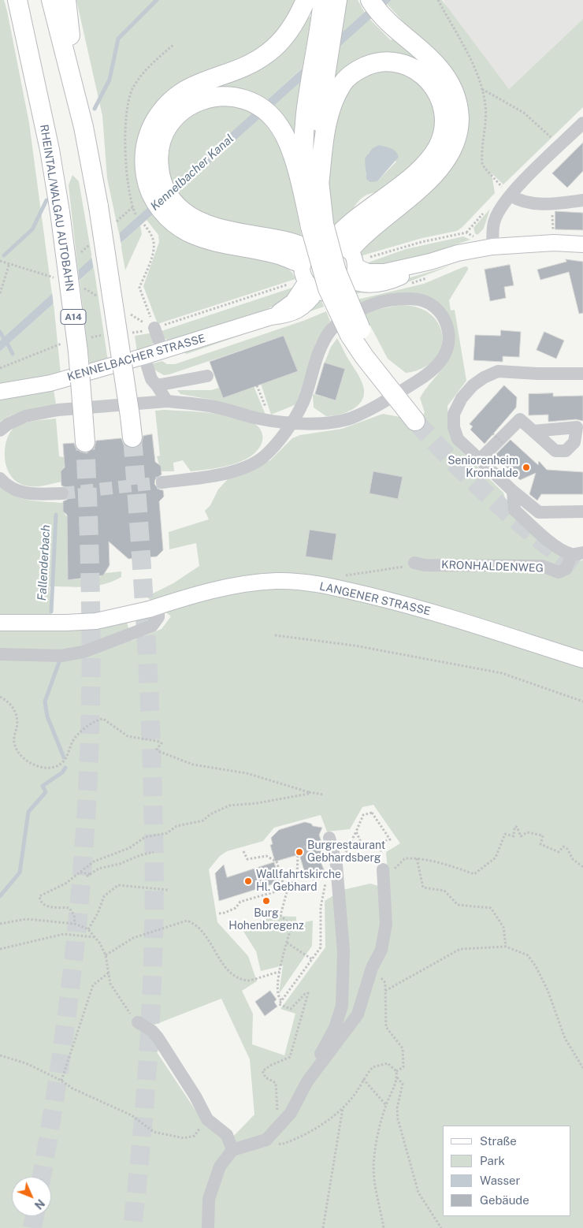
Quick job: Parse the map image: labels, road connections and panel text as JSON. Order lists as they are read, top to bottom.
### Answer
{
  "streets": {
    "highway": ["RHEINTAL/WALGAU AUTOBAHN", "A14"],
    "main road": ["KENNELBACHER STRASSE", "LANGENER STRASSE"],
    "street": ["KRONHALDENWEG"]
  },
  "water": ["Kennelbacher Kanal", "Fallenderbach"],
  "places": [
    "Seniorenheim Kronhalde",
    "Burgrestaurant Gebhardsberg",
    "Wallfahrtskirche Hl. Gebhard",
    "Burg Hohenbregenz"
  ],
  "legend": [
    "Straße",
    "Park",
    "Wasser",
    "Gebäude"
  ],
  "north": "bottom right"
}
